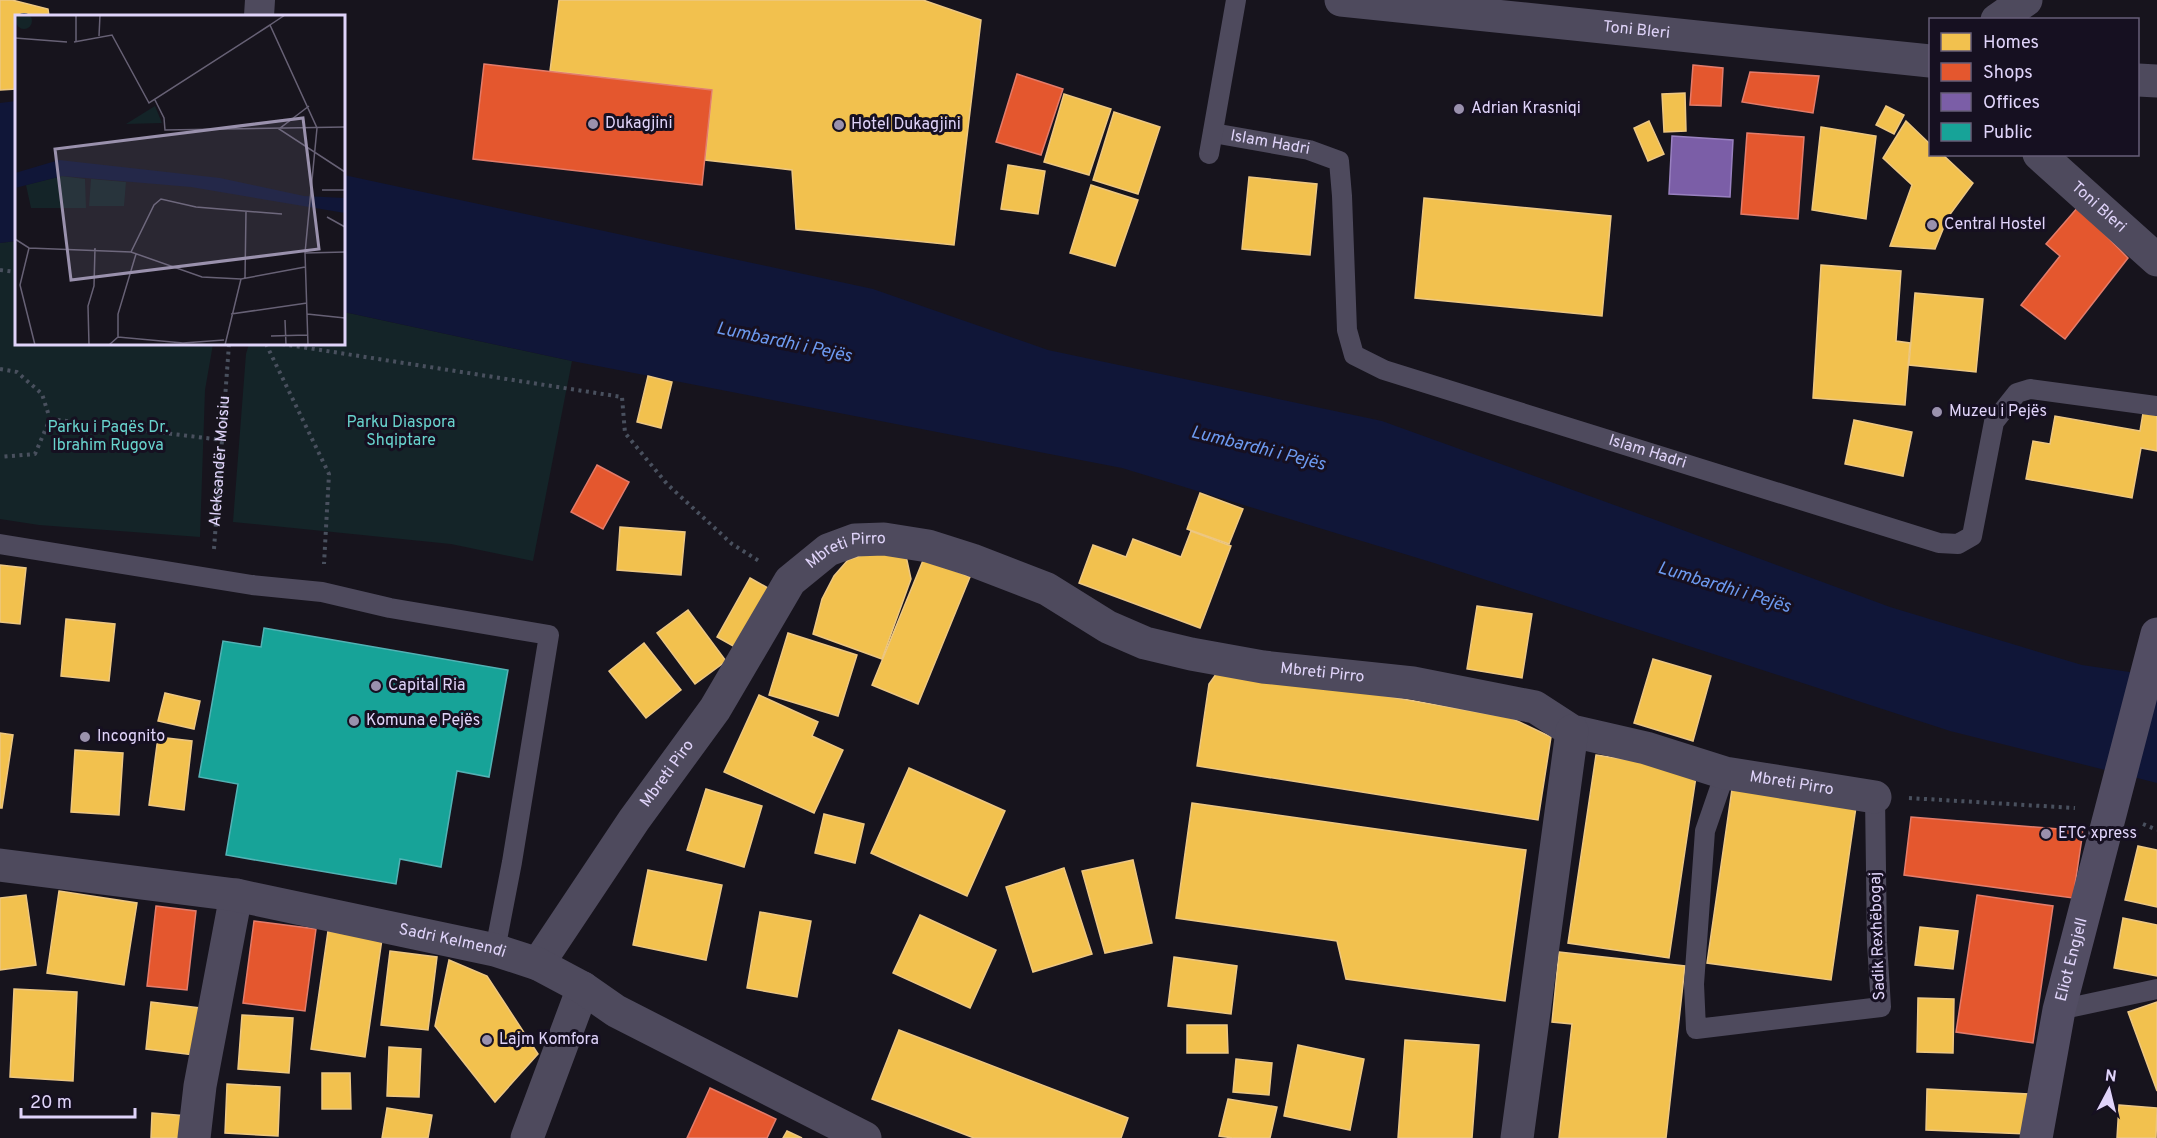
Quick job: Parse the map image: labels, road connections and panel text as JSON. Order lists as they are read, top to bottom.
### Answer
{
  "streets": {
    "main road": ["Eliot Engjell"],
    "street": [
      "Toni Bleri",
      "Mbreti Pirro",
      "Mbreti Piro",
      "Sadri Kelmendi"
    ],
    "lane": ["Islam Hadri", "Sadik Rexhëbogaj"],
    "path": ["Aleksandër Moisiu"]
  },
  "crossings": [
    ["Mbreti Pirro", "Mbreti Piro"],
    ["Mbreti Pirro", "Sadik Rexhëbogaj"],
    ["Mbreti Piro", "Sadri Kelmendi"]
  ],
  "water": ["Lumbardhi i Pejës"],
  "parks": ["Parku Diaspora Shqiptare", "Parku i Paqës Dr. Ibrahim Rugova"],
  "places": [
    "Adrian Krasniqi",
    "Dukagjini",
    "Hotel Dukagjini",
    "Central Hostel",
    "Muzeu i Pejës",
    "Capital Ria",
    "Komuna e Pejës",
    "Incognito",
    "ETC xpress",
    "Lajm Komfora"
  ],
  "legend": [
    "Homes",
    "Shops",
    "Offices",
    "Public"
  ],
  "scale_bar": "20 m",
  "north": "top"
}
